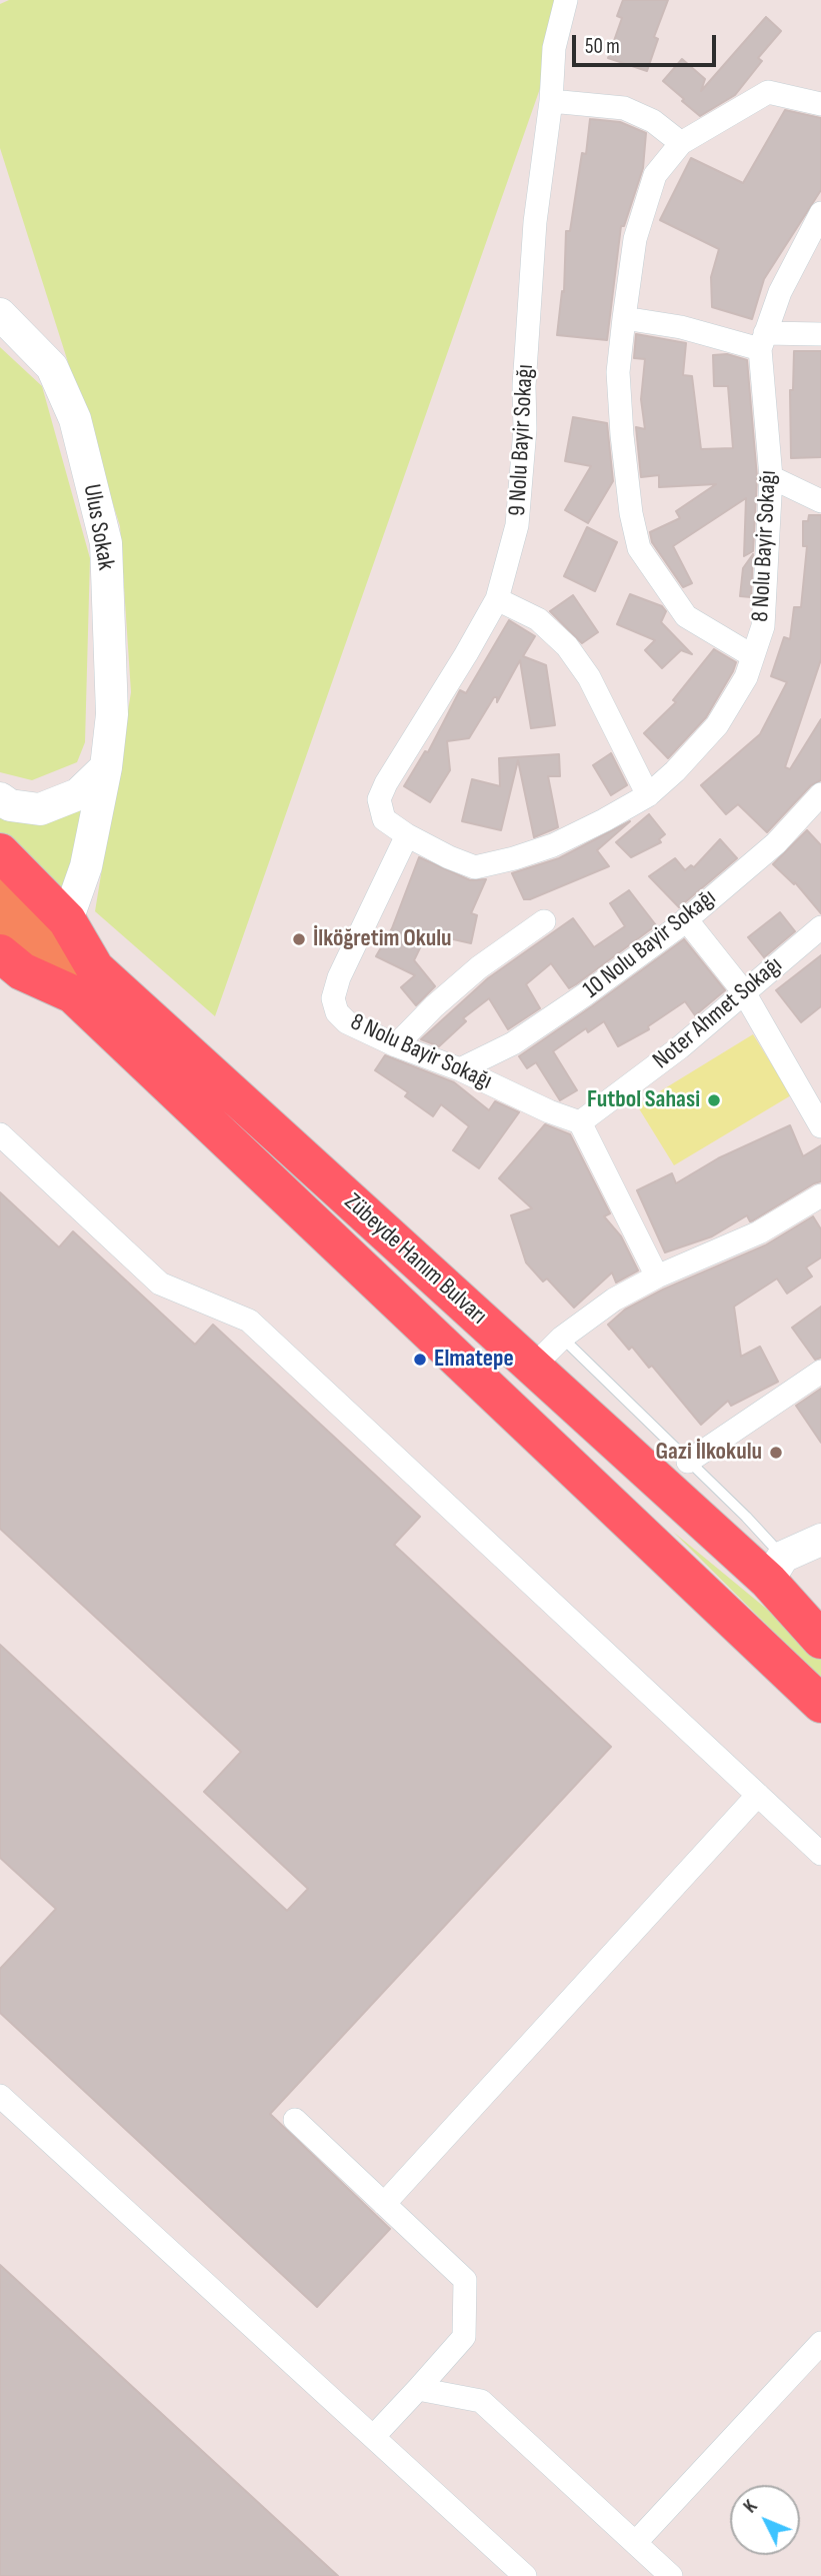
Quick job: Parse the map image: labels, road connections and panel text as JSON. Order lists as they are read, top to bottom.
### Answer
{
  "streets": {
    "highway": ["Zübeyde Hanım Bulvarı"],
    "street": [
      "9 Nolu Bayir Sokağı",
      "Ulus Sokak",
      "8 Nolu Bayir Sokağı",
      "10 Nolu Bayir Sokağı",
      "Noter Ahmet Sokağı"
    ]
  },
  "crossings": [
    ["9 Nolu Bayir Sokağı", "8 Nolu Bayir Sokağı"],
    ["8 Nolu Bayir Sokağı", "10 Nolu Bayir Sokağı"],
    ["8 Nolu Bayir Sokağı", "Noter Ahmet Sokağı"]
  ],
  "places": [
    "İlköğretim Okulu",
    "Futbol Sahasi",
    "Elmatepe",
    "Gazi İlkokulu"
  ],
  "scale_bar": "50 m",
  "north": "top left"
}
